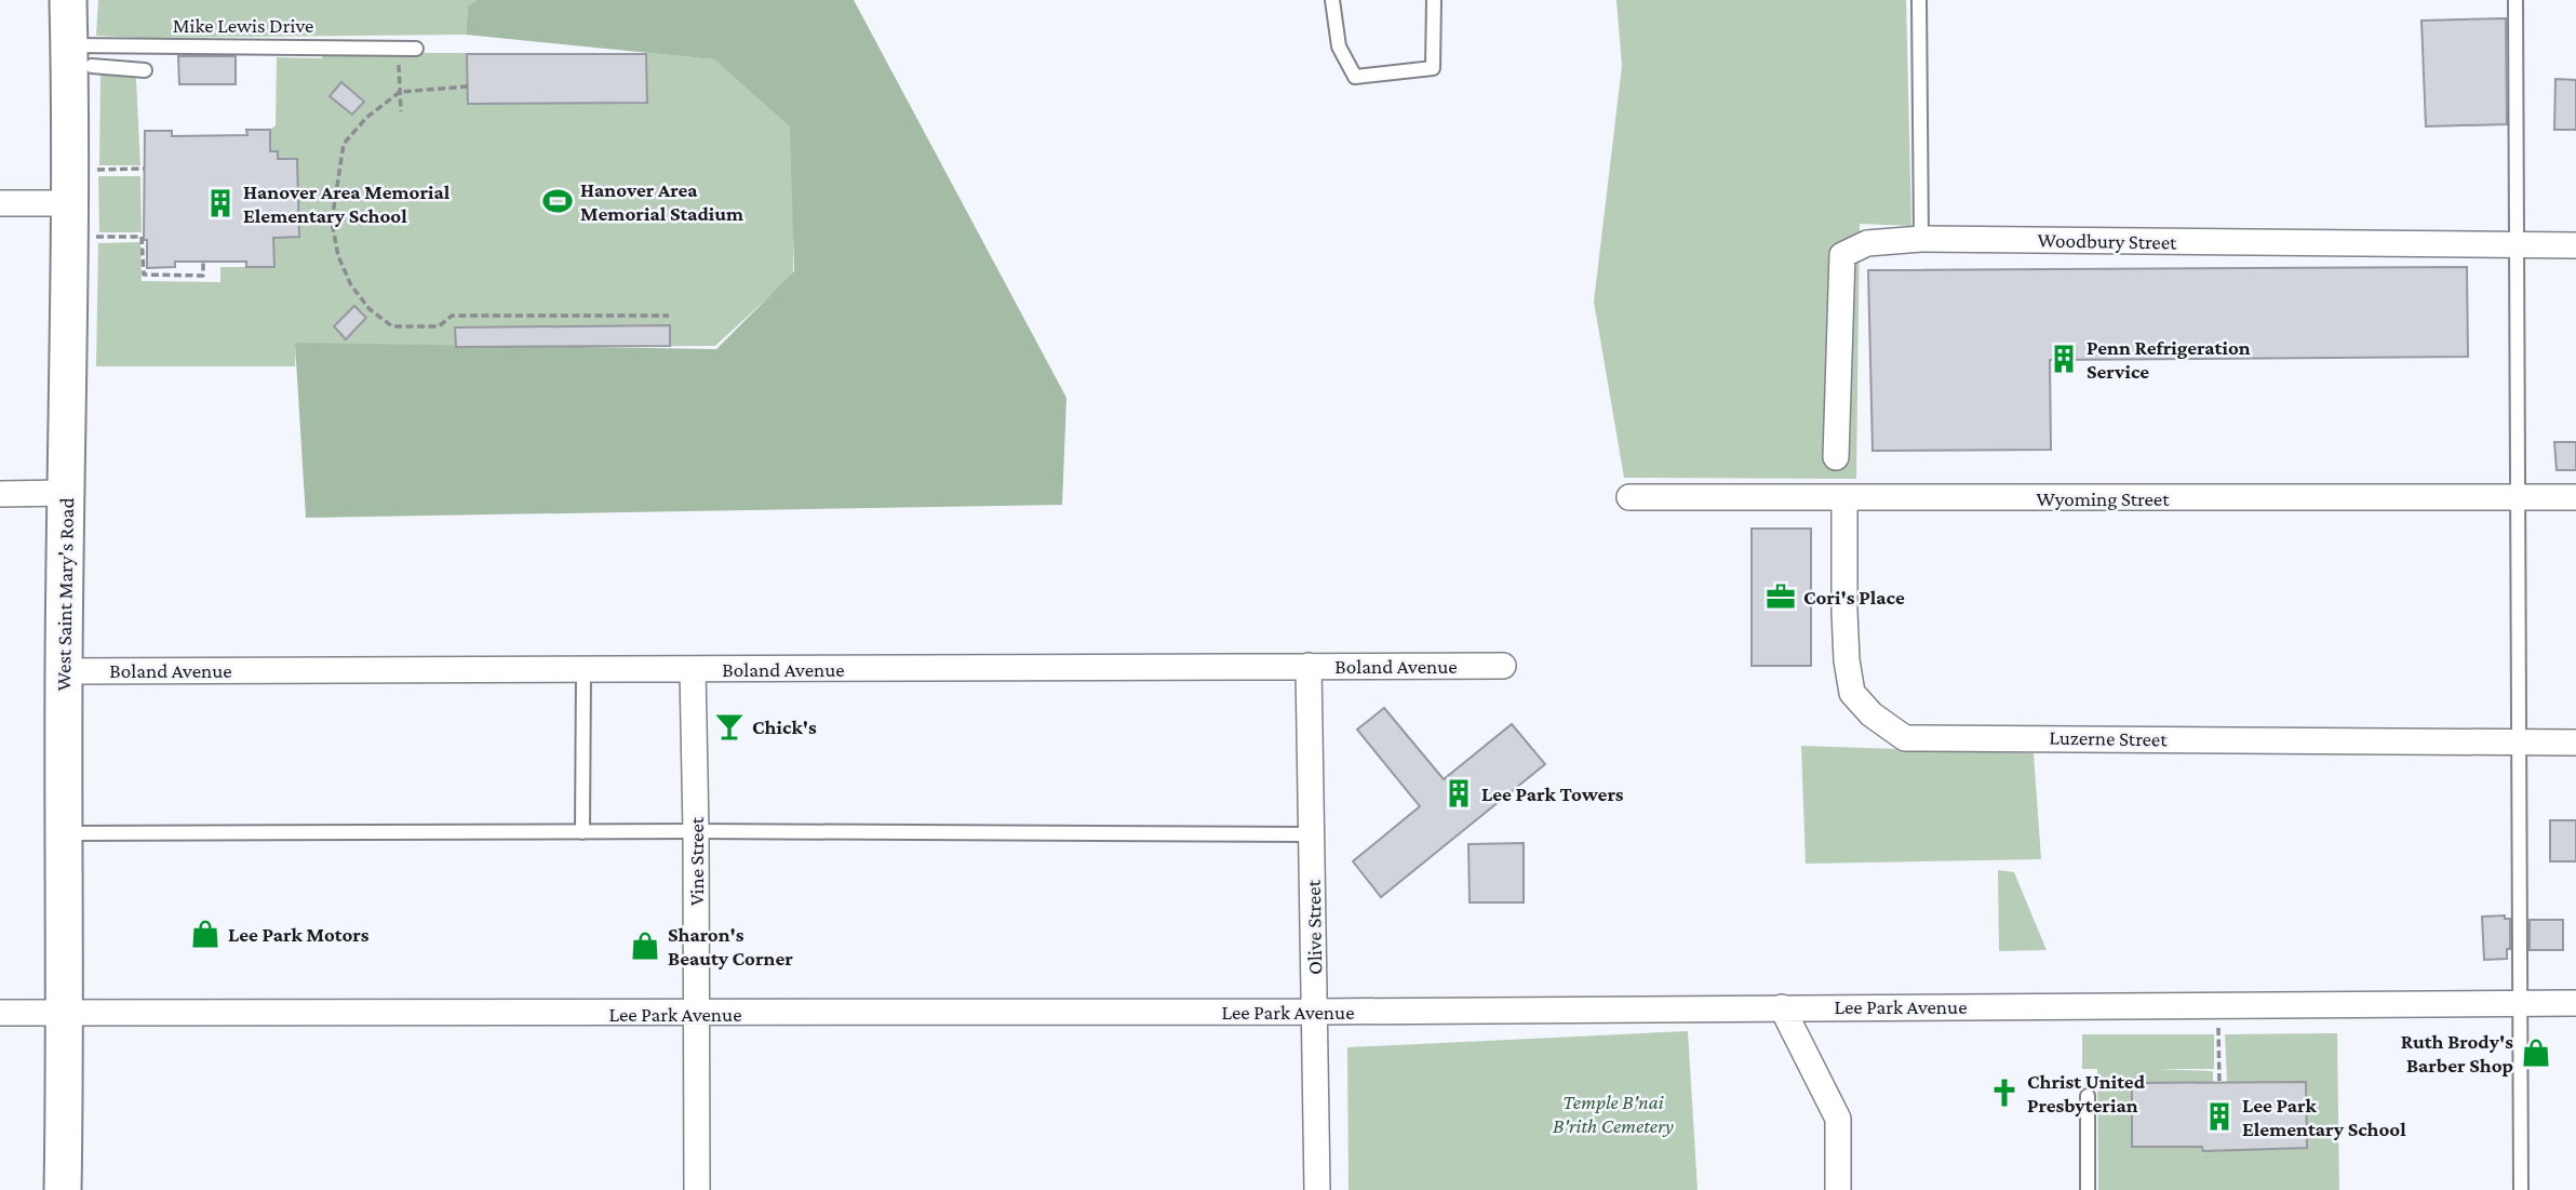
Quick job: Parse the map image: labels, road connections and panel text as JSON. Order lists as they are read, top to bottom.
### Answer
{
  "streets": {
    "street": [
      "Woodbury Street",
      "Wyoming Street",
      "West Saint Mary's Road",
      "Boland Avenue",
      "Luzerne Street",
      "Vine Street",
      "Olive Street",
      "Lee Park Avenue"
    ],
    "lane": ["Mike Lewis Drive"]
  },
  "crossings": [
    ["Mike Lewis Drive", "West Saint Mary's Road"],
    ["Wyoming Street", "Luzerne Street"],
    ["West Saint Mary's Road", "Boland Avenue"],
    ["West Saint Mary's Road", "Lee Park Avenue"],
    ["Boland Avenue", "Vine Street"],
    ["Boland Avenue", "Olive Street"],
    ["Vine Street", "Lee Park Avenue"],
    ["Olive Street", "Lee Park Avenue"]
  ],
  "parks": ["Temple B'nai B'rith Cemetery"],
  "places": {
    "sports": ["Hanover Area Memorial Stadium"],
    "building": [
      "Hanover Area Memorial Elementary School",
      "Penn Refrigeration Service",
      "Lee Park Towers",
      "Lee Park Elementary School"
    ],
    "office": ["Cori's Place"],
    "bar": ["Chick's"],
    "shop": ["Lee Park Motors", "Sharon's Beauty Corner", "Ruth Brody's Barber Shop"],
    "church": ["Christ United Presbyterian"]
  }
}
